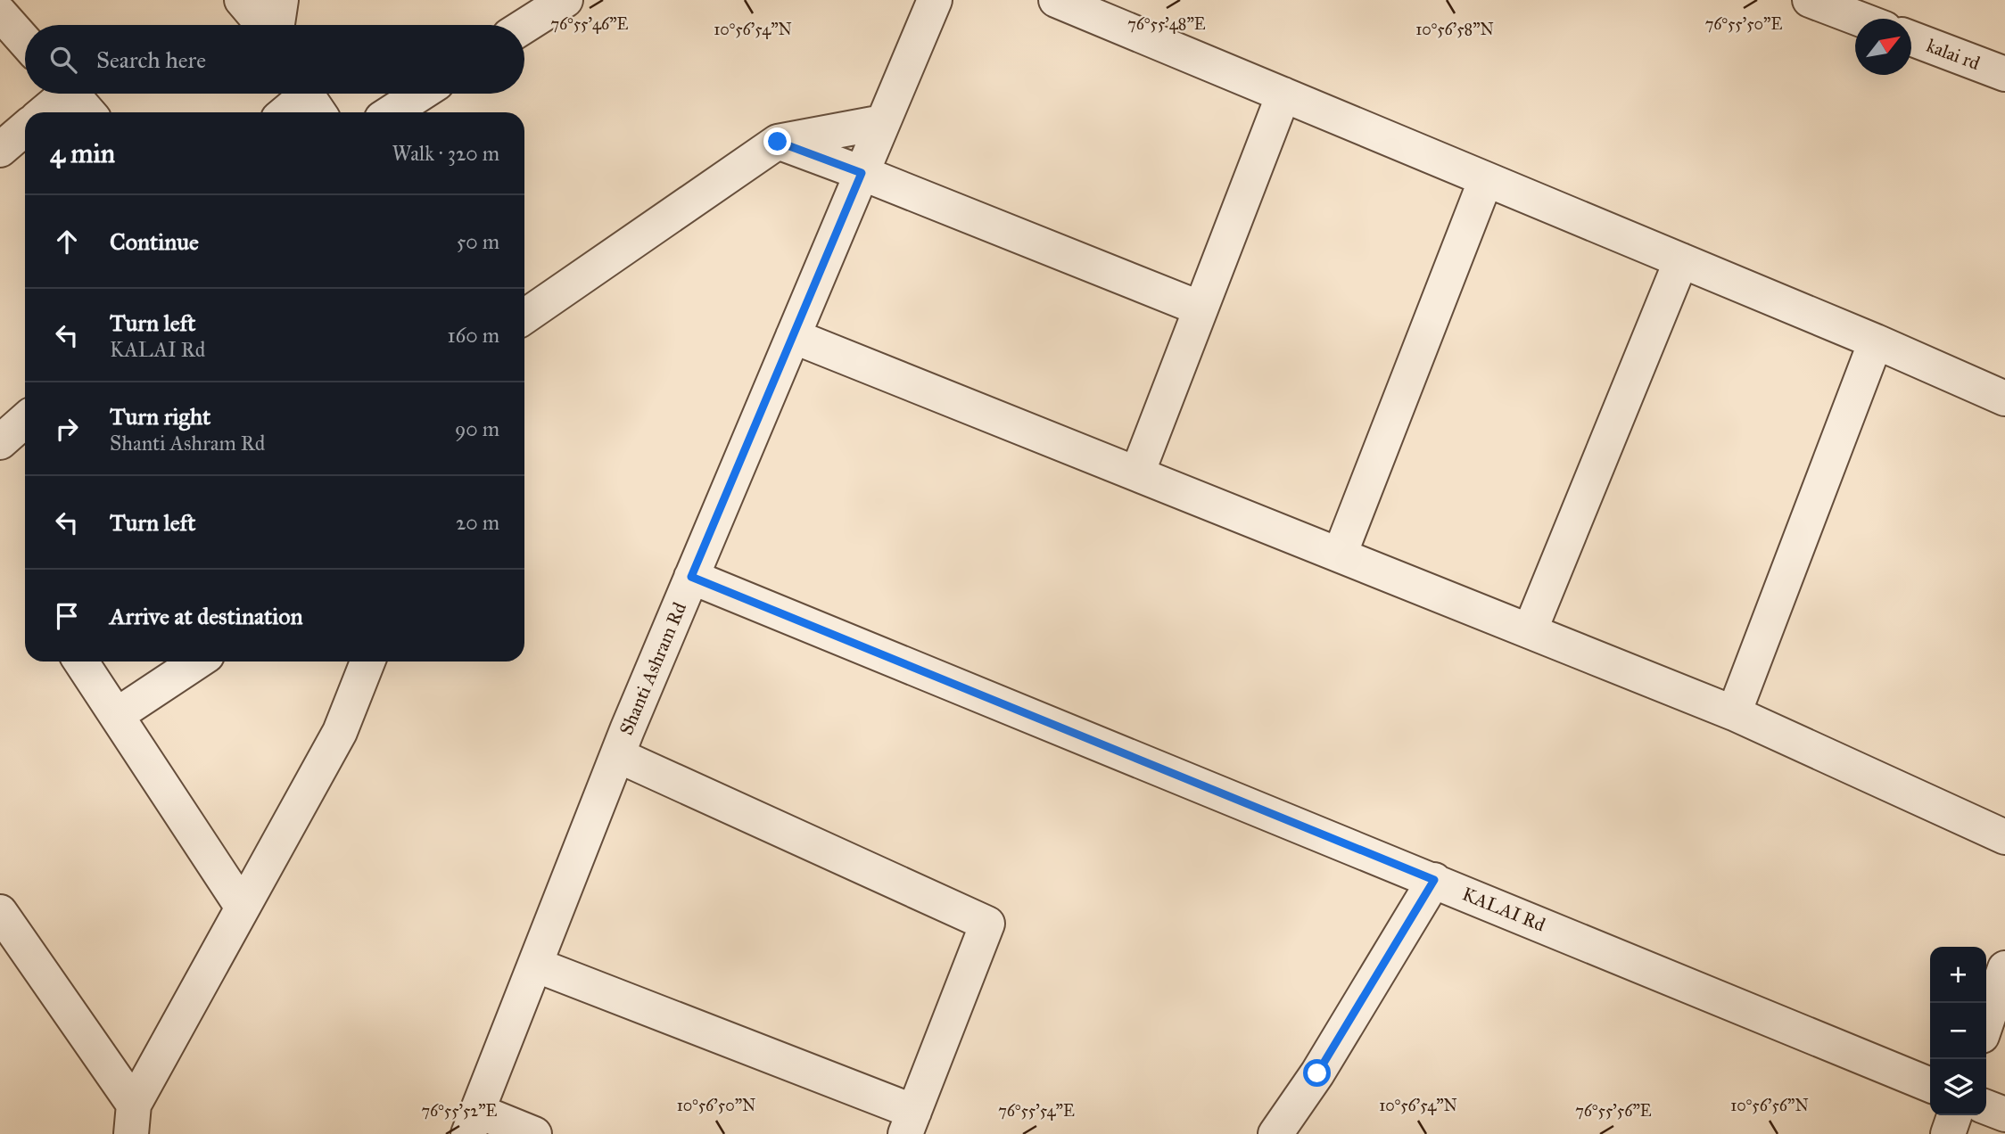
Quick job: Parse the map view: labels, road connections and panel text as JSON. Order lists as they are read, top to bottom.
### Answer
{
  "streets": {
    "street": ["kalai rd", "Shanti Ashram Rd", "KALAI Rd"]
  },
  "crossings": [
    ["Shanti Ashram Rd", "KALAI Rd"]
  ],
  "north": "top right",
  "page": {
    "search": "Search here",
    "heading": ["4 min", "Walk · 320 m"],
    "list": [
      ["Continue", "50 m"],
      ["Turn left", "KALAI Rd", "160 m"],
      ["Turn right", "Shanti Ashram Rd", "90 m"],
      ["Turn left", "20 m"],
      "Arrive at destination"
    ],
    "map_buttons": ["+", "−"]
  },
  "coordinates": [
    "76°55'46\"E",
    "76°55'48\"E",
    "76°55'50\"E",
    "10°56'54\"N",
    "10°56'58\"N",
    "10°56'50\"N",
    "10°56'56\"N",
    "76°55'52\"E",
    "76°55'54\"E",
    "76°55'56\"E"
  ]
}
